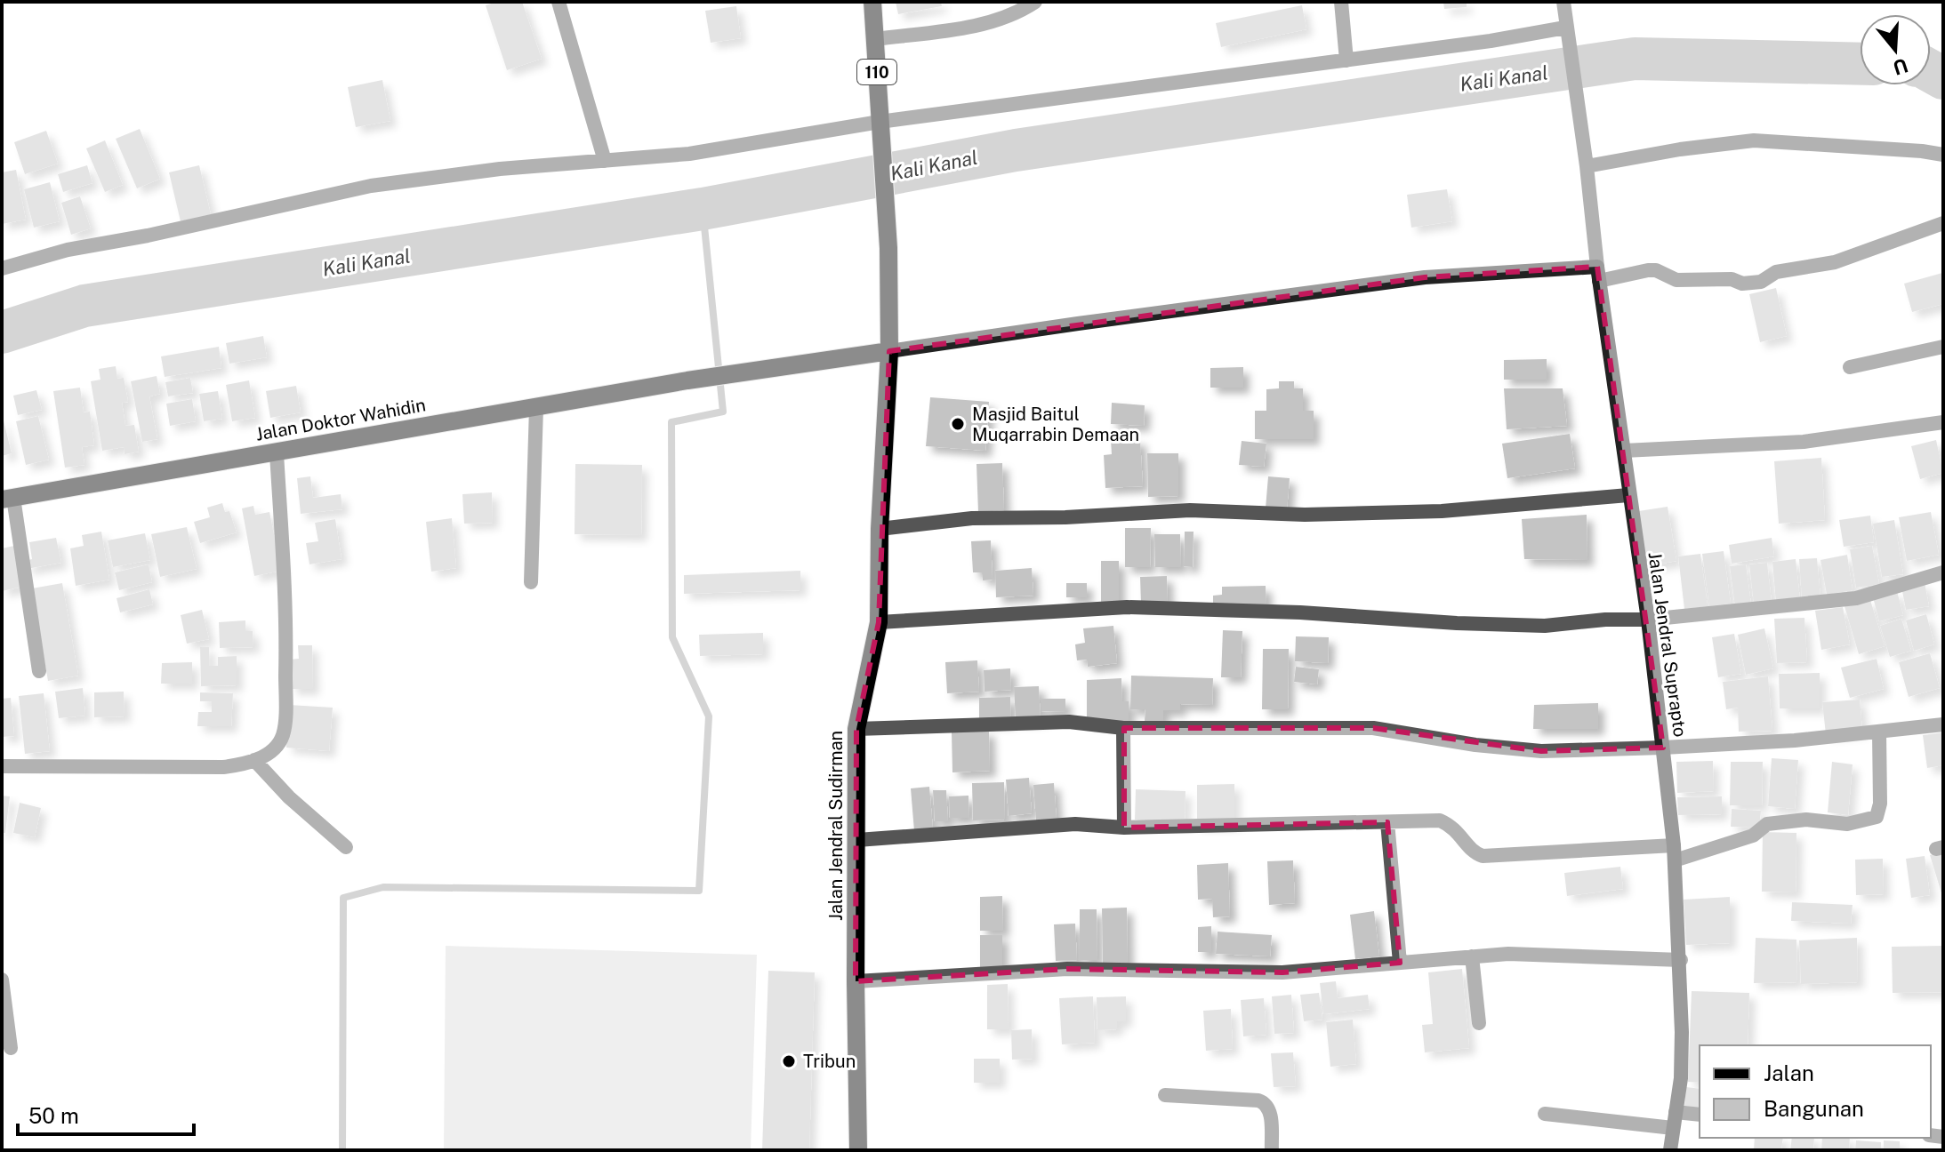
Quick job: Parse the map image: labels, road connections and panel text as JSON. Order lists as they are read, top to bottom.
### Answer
{
  "streets": {
    "main road": [
      "110",
      "Jalan Doktor Wahidin",
      "Jalan Jendral Suprapto",
      "Jalan Jendral Sudirman"
    ]
  },
  "crossings": [
    ["110", "Jalan Jendral Sudirman"],
    ["Jalan Doktor Wahidin", "Jalan Jendral Sudirman"]
  ],
  "water": ["Kali Kanal"],
  "places": ["Masjid Baitul Muqarrabin Demaan", "Tribun"],
  "legend": ["Jalan", "Bangunan"],
  "scale_bar": "50 m",
  "north": "bottom"
}
